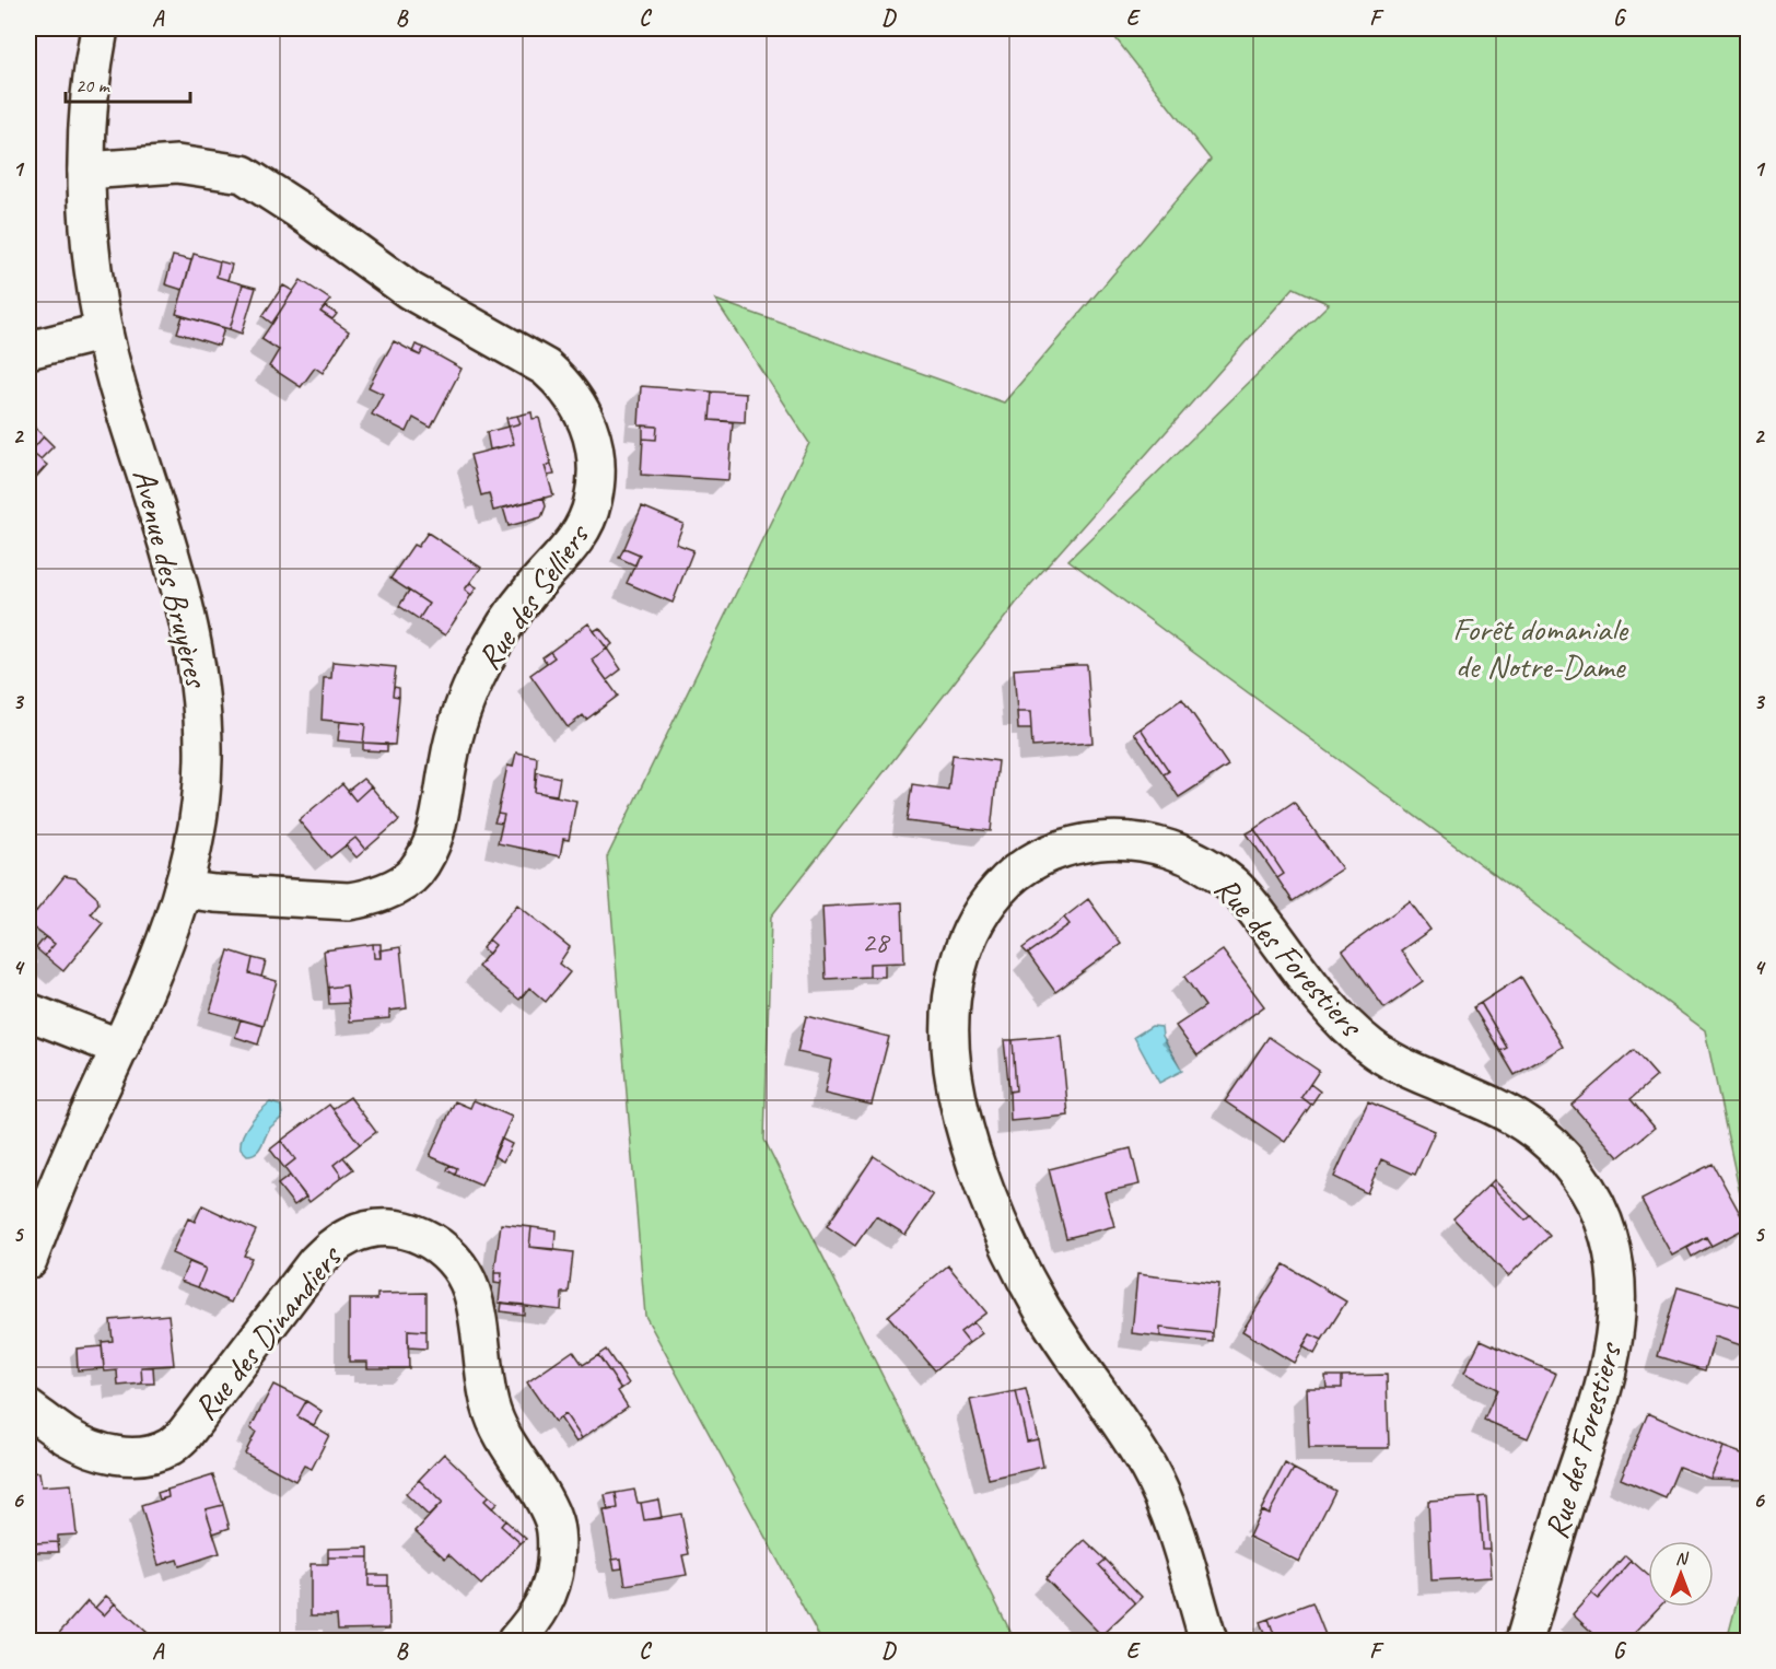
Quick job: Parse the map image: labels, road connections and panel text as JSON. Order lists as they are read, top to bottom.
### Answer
{
  "streets": {
    "street": [
      "Avenue des Bruyères",
      "Rue des Selliers",
      "Rue des Forestiers",
      "Rue des Dinandiers"
    ]
  },
  "crossings": [
    ["Avenue des Bruyères", "Rue des Selliers"]
  ],
  "parks": ["Forêt domaniale de Notre-Dame"],
  "house_numbers": ["28"],
  "scale_bar": "20 m",
  "north": "top",
  "grid": {
    "columns": [
      "A",
      "B",
      "C",
      "D",
      "E",
      "F",
      "G"
    ],
    "rows": [
      "1",
      "2",
      "3",
      "4",
      "5",
      "6"
    ]
  }
}
